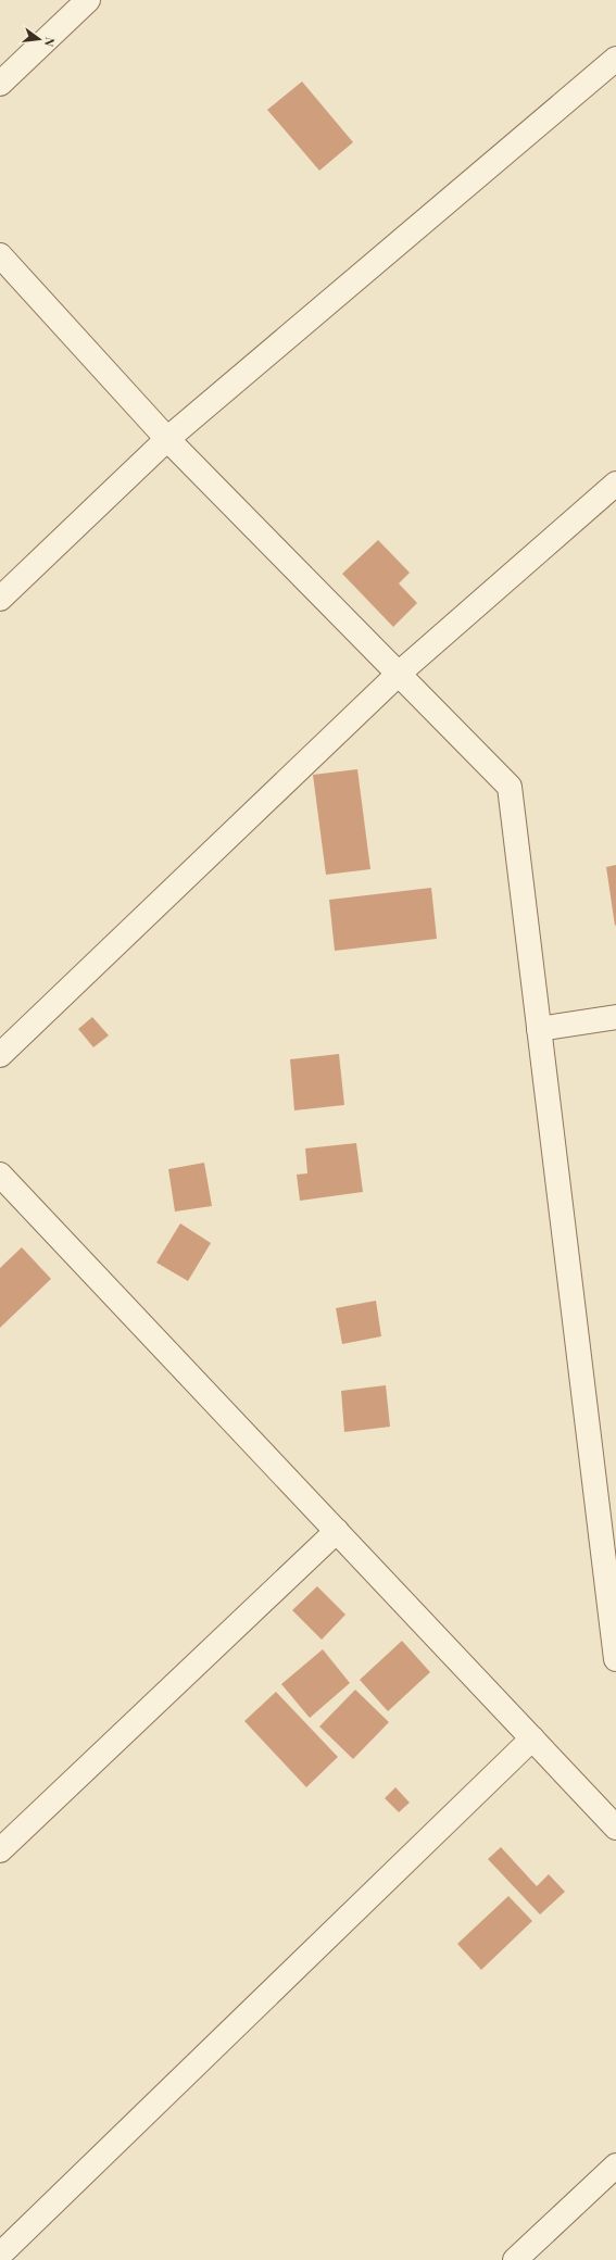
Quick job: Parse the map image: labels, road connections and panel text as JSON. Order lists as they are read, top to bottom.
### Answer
{
  "north": "right"
}
